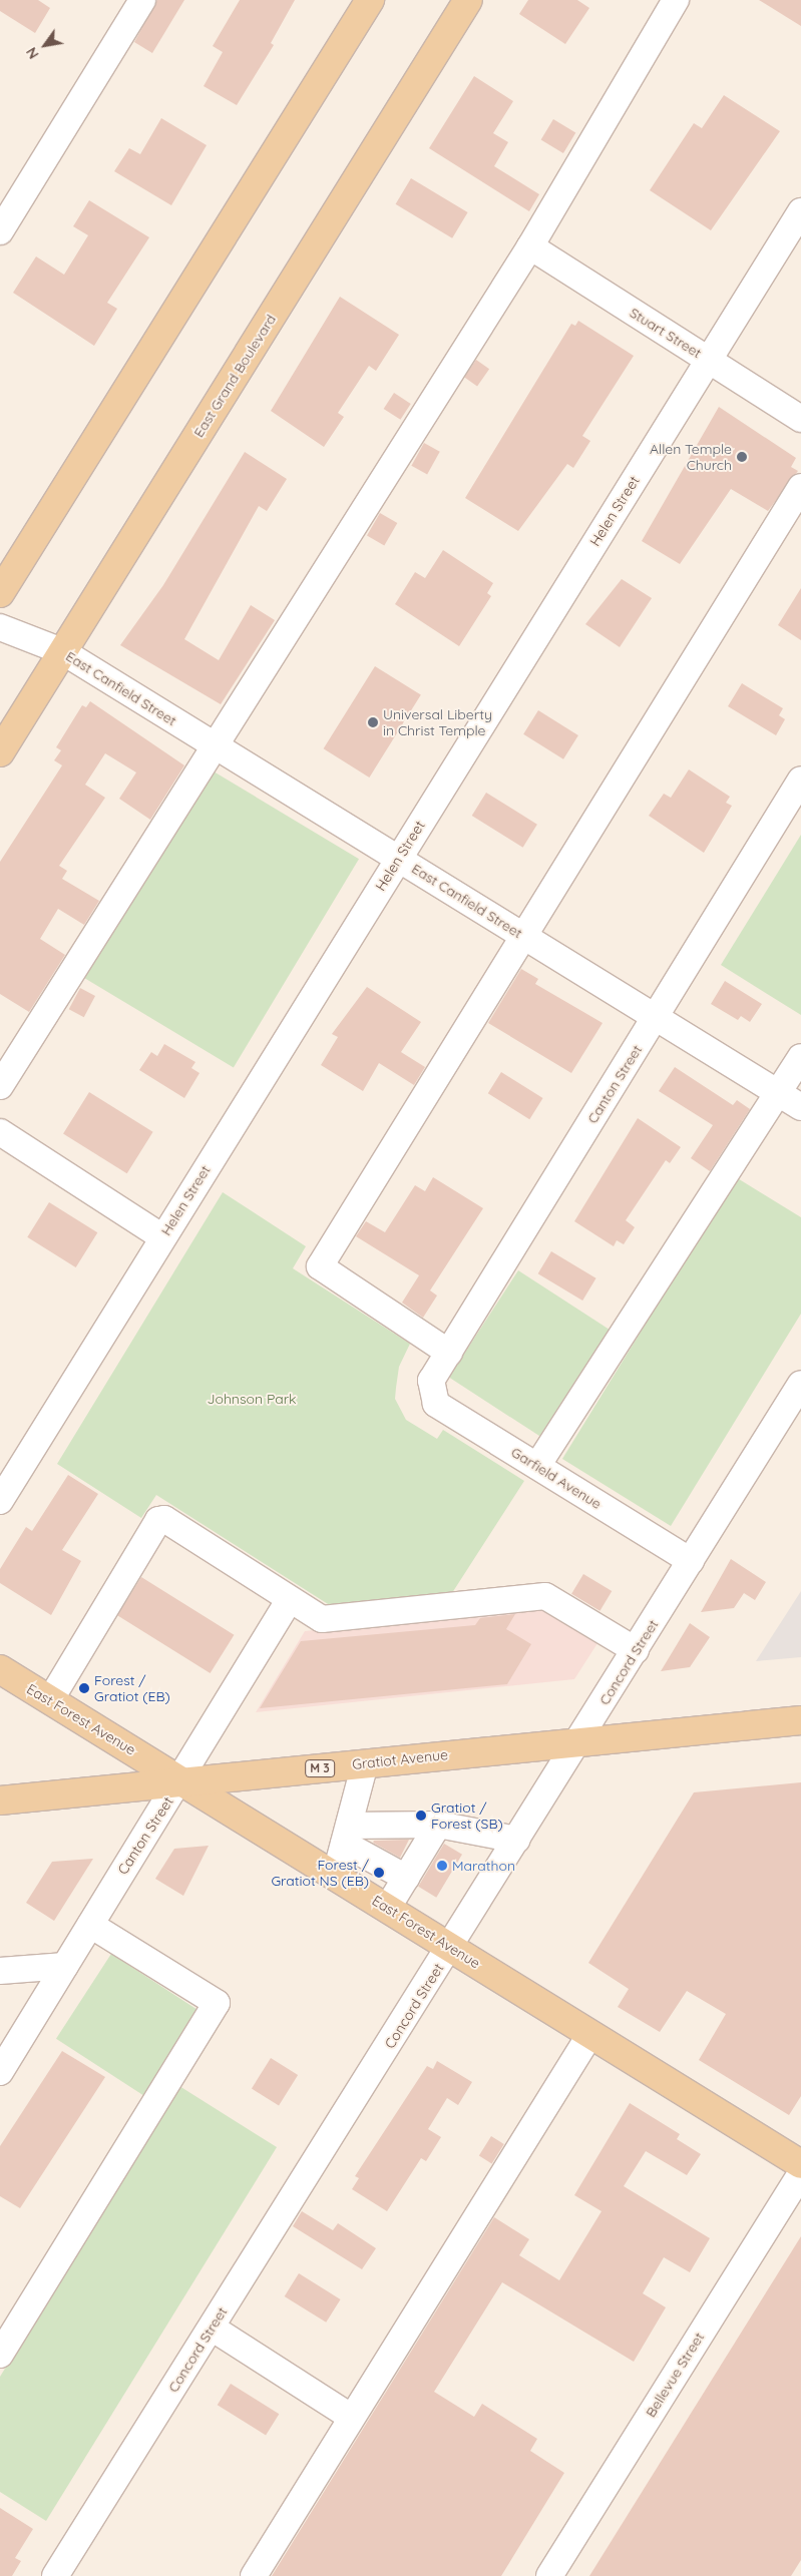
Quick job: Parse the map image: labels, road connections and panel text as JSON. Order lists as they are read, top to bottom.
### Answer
{
  "streets": {
    "main road": [
      "East Grand Boulevard",
      "East Forest Avenue",
      "Gratiot Avenue",
      "M 3"
    ],
    "street": [
      "Stuart Street",
      "Helen Street",
      "East Canfield Street",
      "Canton Street",
      "Garfield Avenue",
      "Concord Street",
      "Bellevue Street"
    ]
  },
  "crossings": [
    ["Stuart Street", "Helen Street"],
    ["East Grand Boulevard", "East Canfield Street"],
    ["Helen Street", "East Canfield Street"],
    ["East Canfield Street", "Canton Street"],
    ["Canton Street", "Garfield Avenue"],
    ["Canton Street", "East Forest Avenue"],
    ["Canton Street", "Gratiot Avenue"],
    ["Garfield Avenue", "Concord Street"],
    ["Concord Street", "East Forest Avenue"],
    ["Concord Street", "Gratiot Avenue"],
    ["East Forest Avenue", "Gratiot Avenue"]
  ],
  "parks": ["Johnson Park"],
  "places": [
    "Allen Temple Church",
    "Universal Liberty in Christ Temple",
    "Forest / Gratiot (EB)",
    "Gratiot / Forest (SB)",
    "Marathon",
    "Forest / Gratiot NS (EB)"
  ],
  "north": "bottom left"
}
